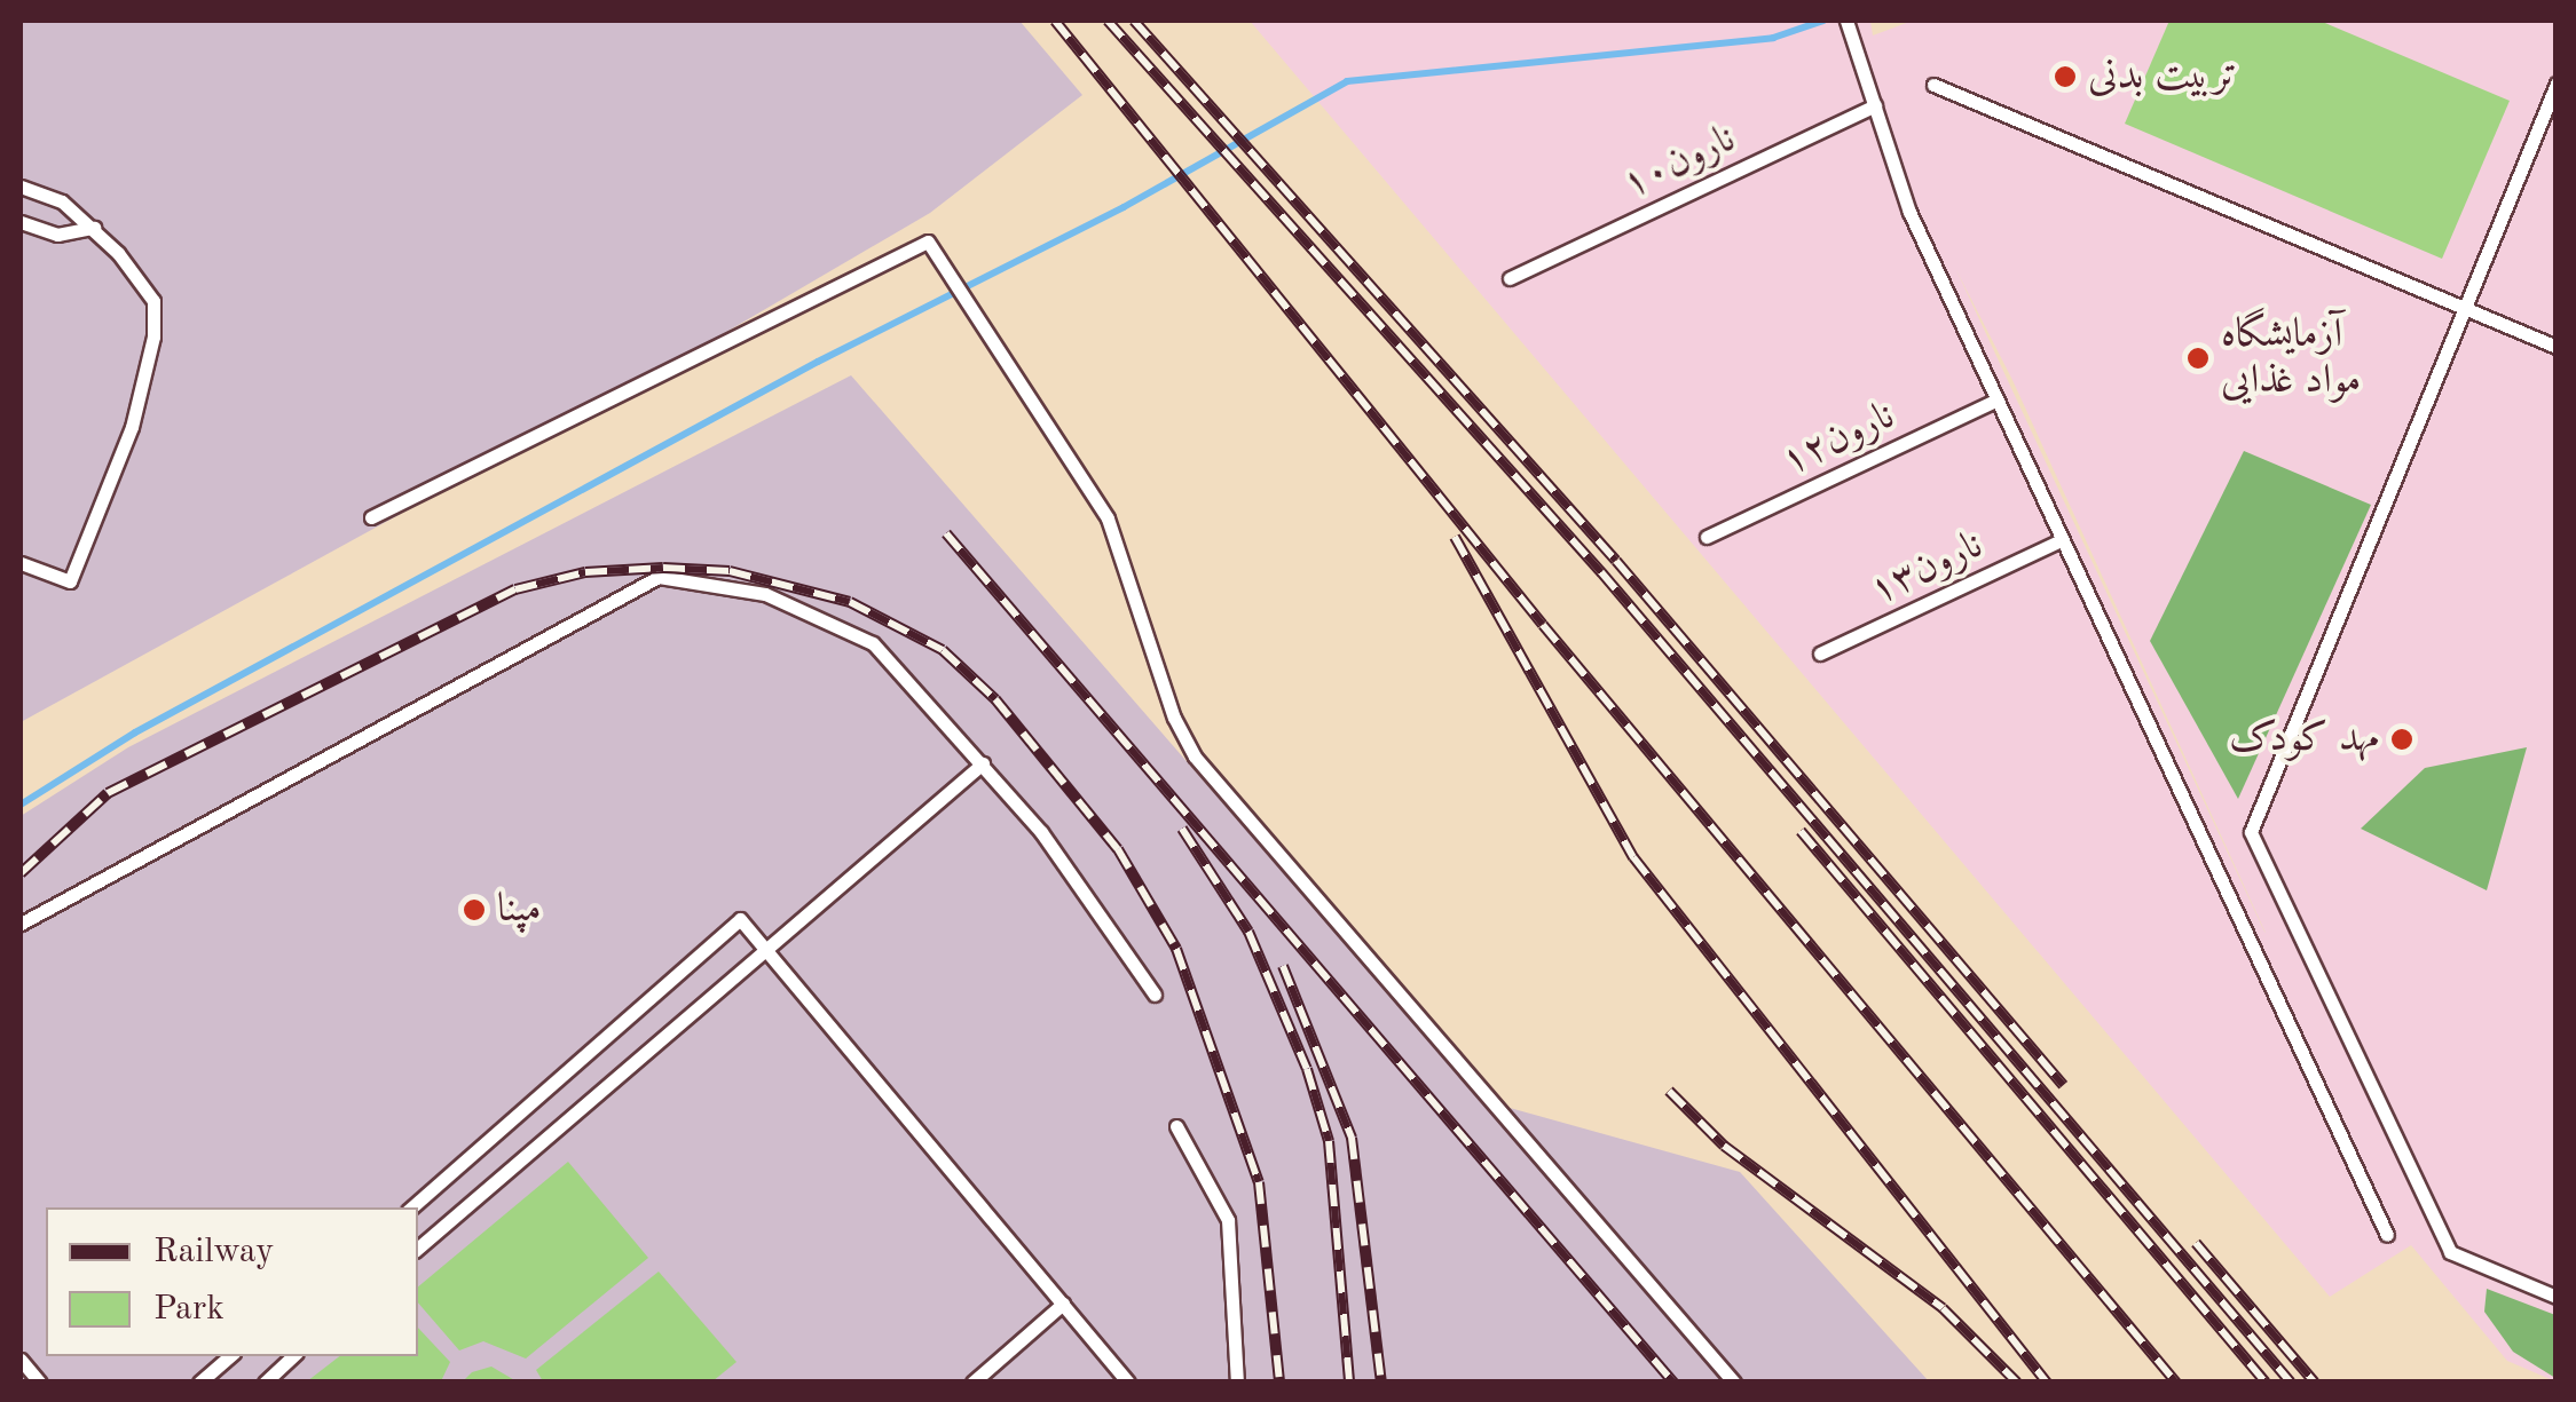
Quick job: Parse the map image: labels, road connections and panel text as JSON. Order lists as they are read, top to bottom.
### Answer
{
  "streets": {
    "lane": ["نارون۱۰", "نارون۱۲", "نارون۱۳"]
  },
  "places": [
    "تربیت بدنی",
    "آزمایشگاه مواد غذایی",
    "مهد کودک",
    "مپنا"
  ],
  "legend": ["Railway", "Park"]
}
